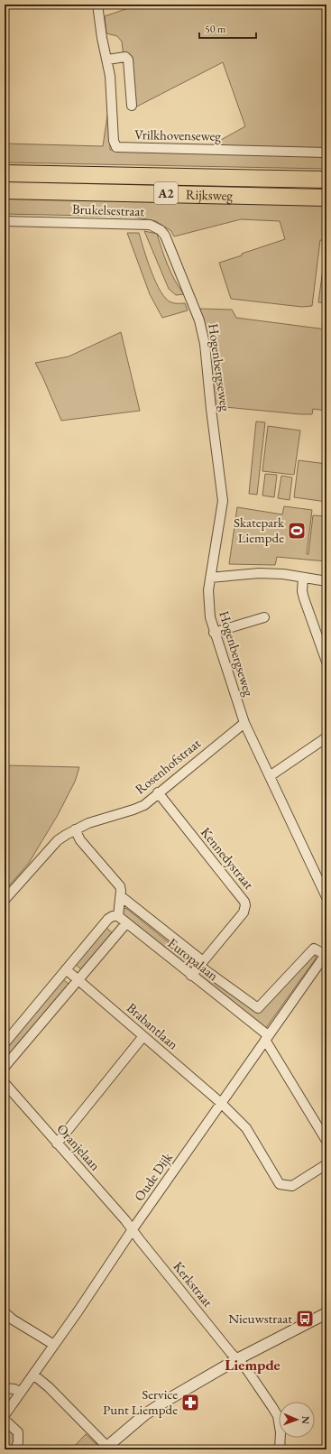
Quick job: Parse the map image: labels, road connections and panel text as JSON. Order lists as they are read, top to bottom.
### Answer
{
  "streets": {
    "highway": ["A2", "Rijksweg"],
    "street": [
      "Vrilkhovenseweg",
      "Brukelsestraat",
      "Hogenbergseweg",
      "Rosenhofstraat",
      "Kennedystraat",
      "Europalaan",
      "Brabantlaan",
      "Oranjelaan",
      "Oude Dijk",
      "Kerkstraat"
    ]
  },
  "crossings": [
    ["Brukelsestraat", "Hogenbergseweg"],
    ["Hogenbergseweg", "Rosenhofstraat"],
    ["Rosenhofstraat", "Kennedystraat"],
    ["Kennedystraat", "Europalaan"],
    ["Europalaan", "Oude Dijk"],
    ["Brabantlaan", "Oude Dijk"],
    ["Oranjelaan", "Oude Dijk"],
    ["Oranjelaan", "Kerkstraat"],
    ["Oude Dijk", "Kerkstraat"]
  ],
  "districts": ["Liempde"],
  "places": {
    "sports": ["Skatepark Liempde"],
    "bus stop": ["Nieuwstraat"],
    "pharmacy": ["Service Punt Liempde"]
  },
  "scale_bar": "50 m",
  "north": "right"
}
